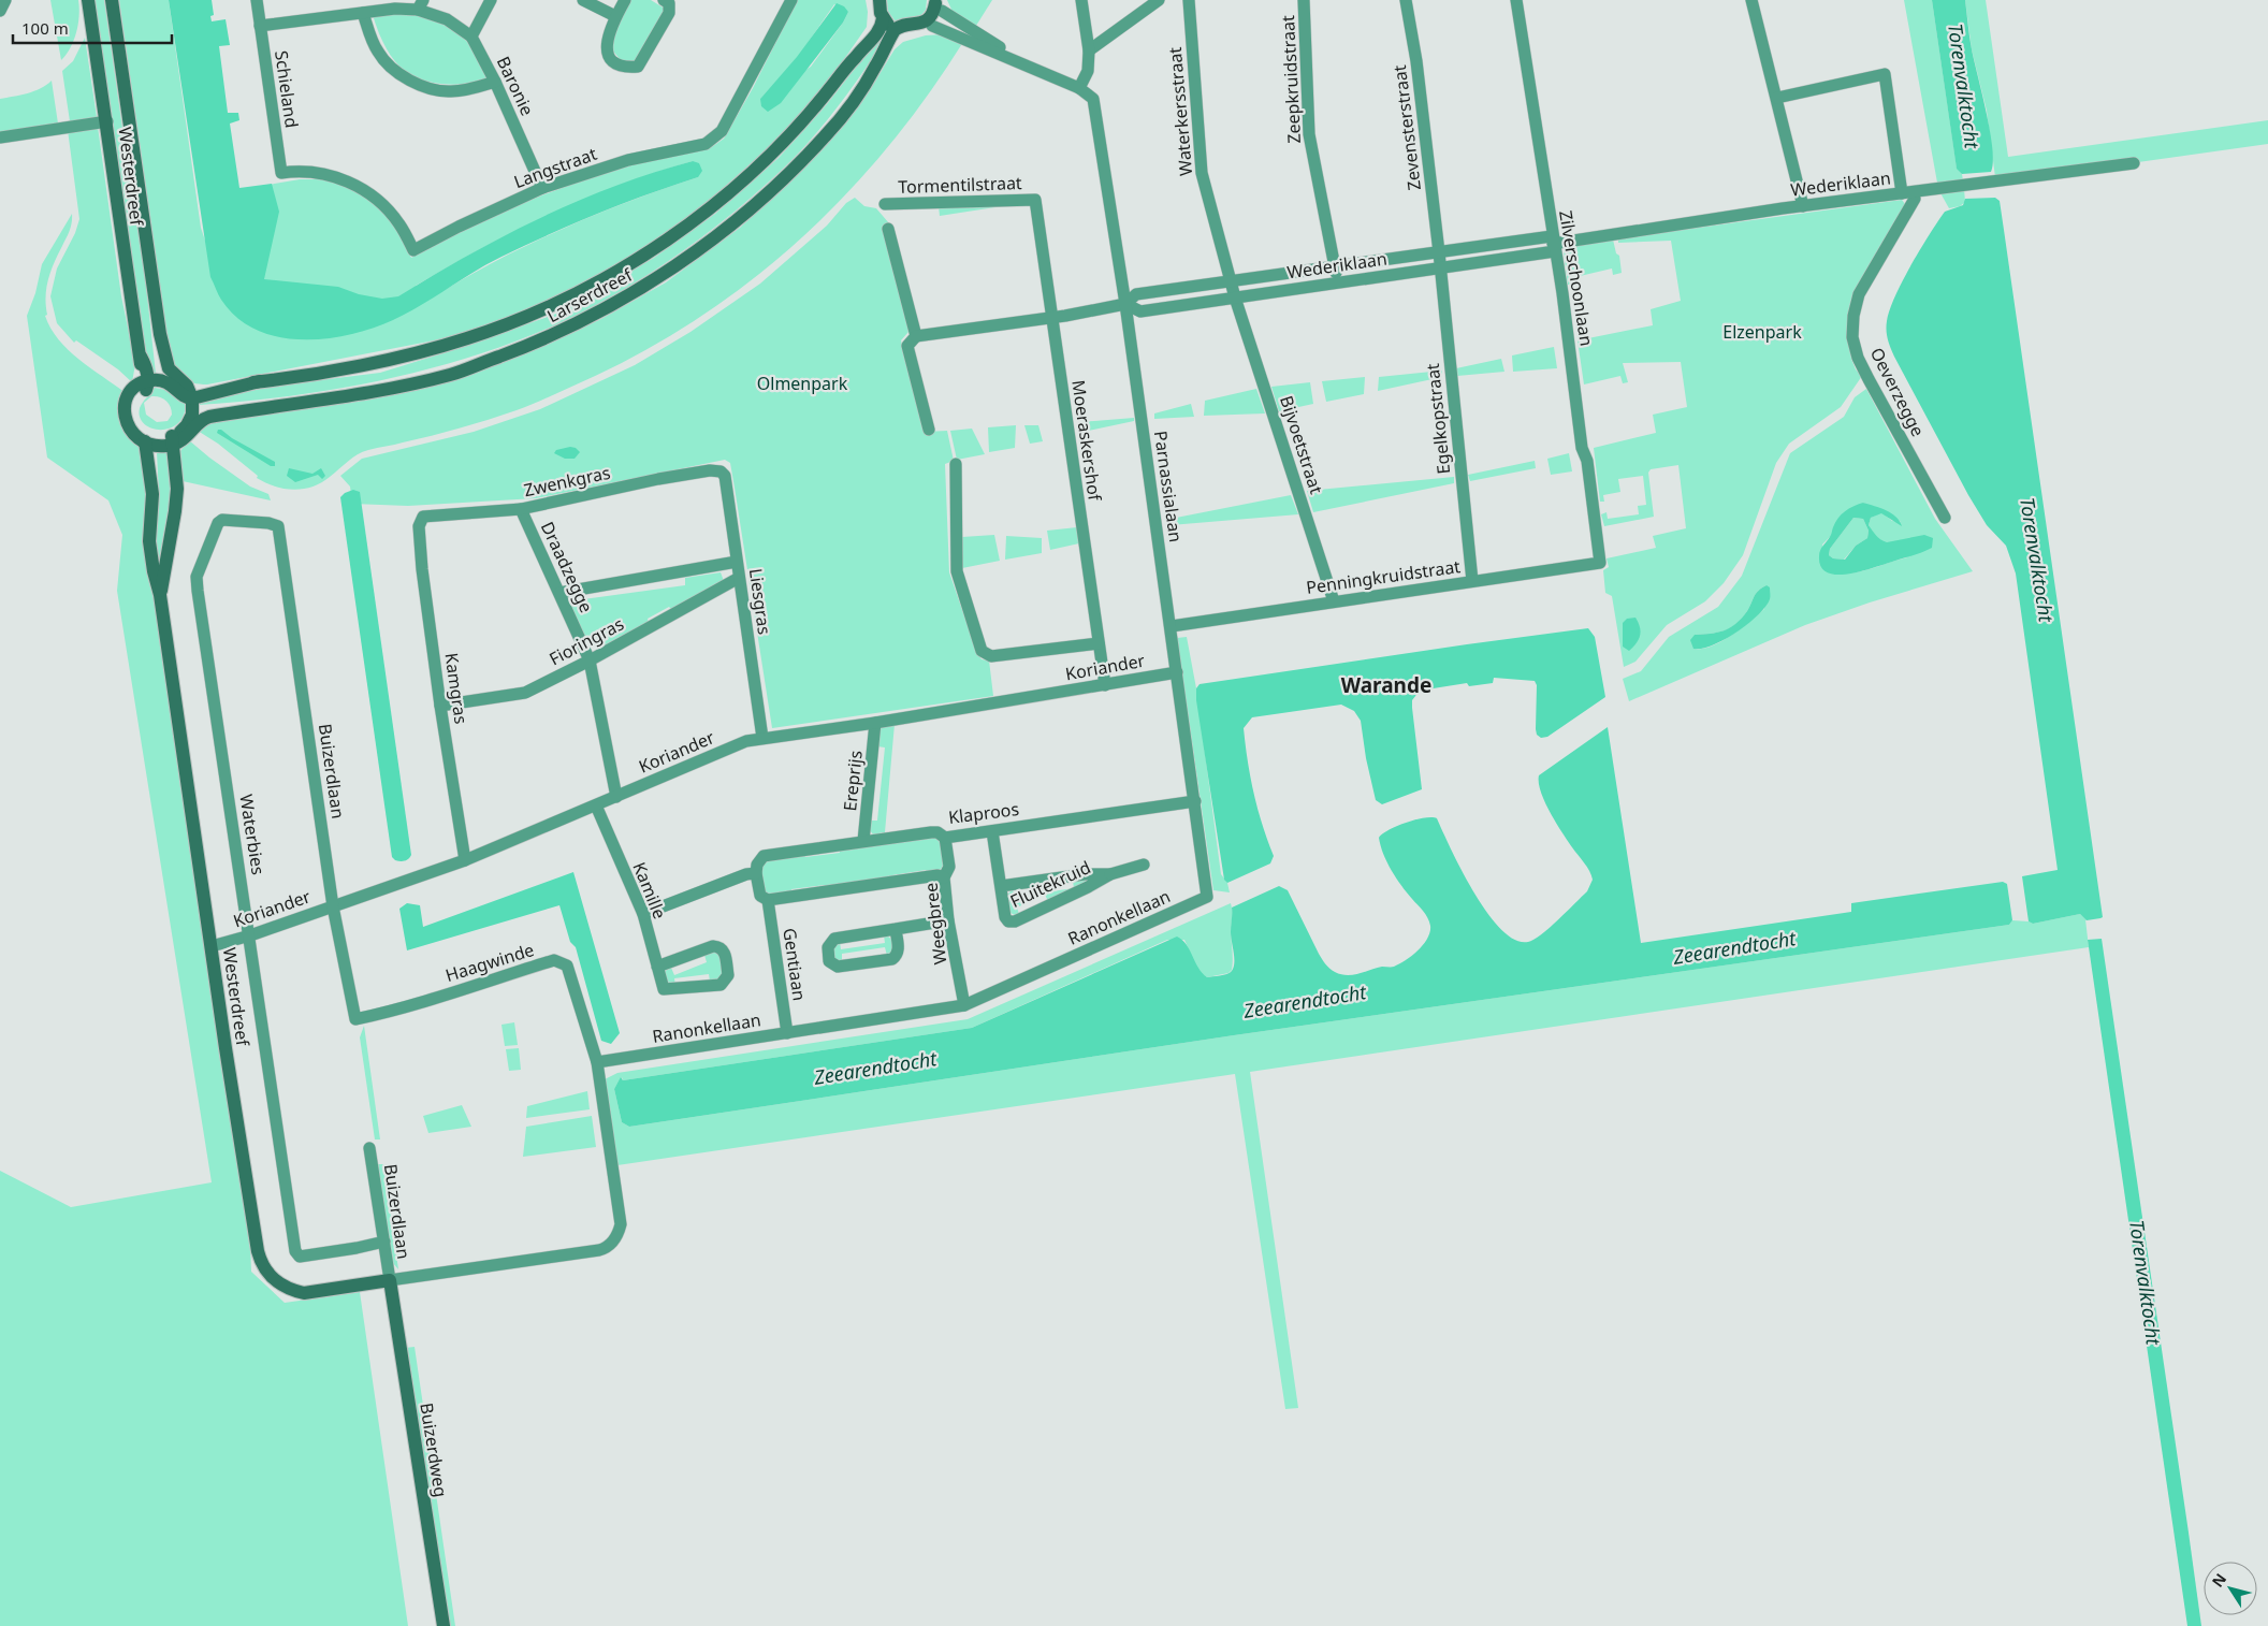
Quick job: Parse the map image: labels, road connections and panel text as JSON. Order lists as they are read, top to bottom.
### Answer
{
  "streets": {
    "main road": ["Westerdreef", "Larserdreef", "Buizerdweg"],
    "street": [
      "Zeepkruidstraat",
      "Baronie",
      "Schieland",
      "Waterkersstraat",
      "Zevensterstraat",
      "Langstraat",
      "Wederiklaan",
      "Tormentilstraat",
      "Zilverschoonlaan",
      "Oeverzegge",
      "Egelkopstraat",
      "Moeraskershof",
      "Bijvoetstraat",
      "Zwenkgras",
      "Parnassialaan",
      "Draadzegge",
      "Penningkruidstraat",
      "Liesgras",
      "Fioringras",
      "Koriander",
      "Kamgras",
      "Buizerdlaan",
      "Ereprijs",
      "Klaproos",
      "Waterbies",
      "Fluitekruid",
      "Kamille",
      "Ranonkellaan",
      "Weegbree",
      "Haagwinde",
      "Gentiaan"
    ]
  },
  "crossings": [
    ["Zeepkruidstraat", "Wederiklaan"],
    ["Baronie", "Langstraat"],
    ["Schieland", "Langstraat"],
    ["Waterkersstraat", "Wederiklaan"],
    ["Waterkersstraat", "Bijvoetstraat"],
    ["Zevensterstraat", "Wederiklaan"],
    ["Zevensterstraat", "Egelkopstraat"],
    ["Westerdreef", "Larserdreef"],
    ["Westerdreef", "Koriander"],
    ["Westerdreef", "Buizerdlaan"],
    ["Westerdreef", "Buizerdweg"],
    ["Wederiklaan", "Zilverschoonlaan"],
    ["Wederiklaan", "Oeverzegge"],
    ["Wederiklaan", "Egelkopstraat"],
    ["Wederiklaan", "Moeraskershof"],
    ["Wederiklaan", "Bijvoetstraat"],
    ["Wederiklaan", "Parnassialaan"],
    ["Tormentilstraat", "Moeraskershof"],
    ["Zilverschoonlaan", "Penningkruidstraat"],
    ["Egelkopstraat", "Penningkruidstraat"],
    ["Moeraskershof", "Koriander"],
    ["Bijvoetstraat", "Penningkruidstraat"],
    ["Zwenkgras", "Draadzegge"],
    ["Zwenkgras", "Liesgras"],
    ["Zwenkgras", "Kamgras"],
    ["Parnassialaan", "Penningkruidstraat"],
    ["Parnassialaan", "Koriander"],
    ["Parnassialaan", "Klaproos"],
    ["Parnassialaan", "Ranonkellaan"],
    ["Draadzegge", "Fioringras"],
    ["Draadzegge", "Koriander"],
    ["Liesgras", "Fioringras"],
    ["Liesgras", "Koriander"],
    ["Fioringras", "Kamgras"],
    ["Koriander", "Kamgras"],
    ["Koriander", "Buizerdlaan"],
    ["Koriander", "Ereprijs"],
    ["Koriander", "Waterbies"],
    ["Koriander", "Kamille"],
    ["Buizerdlaan", "Waterbies"],
    ["Buizerdlaan", "Haagwinde"],
    ["Buizerdlaan", "Buizerdweg"],
    ["Ereprijs", "Klaproos"],
    ["Klaproos", "Fluitekruid"],
    ["Klaproos", "Weegbree"],
    ["Ranonkellaan", "Weegbree"],
    ["Ranonkellaan", "Haagwinde"],
    ["Ranonkellaan", "Gentiaan"]
  ],
  "districts": ["Warande"],
  "water": ["Torenvalktocht", "Zeearendtocht"],
  "parks": ["Elzenpark", "Olmenpark"],
  "scale_bar": "100 m",
  "north": "top left"
}
